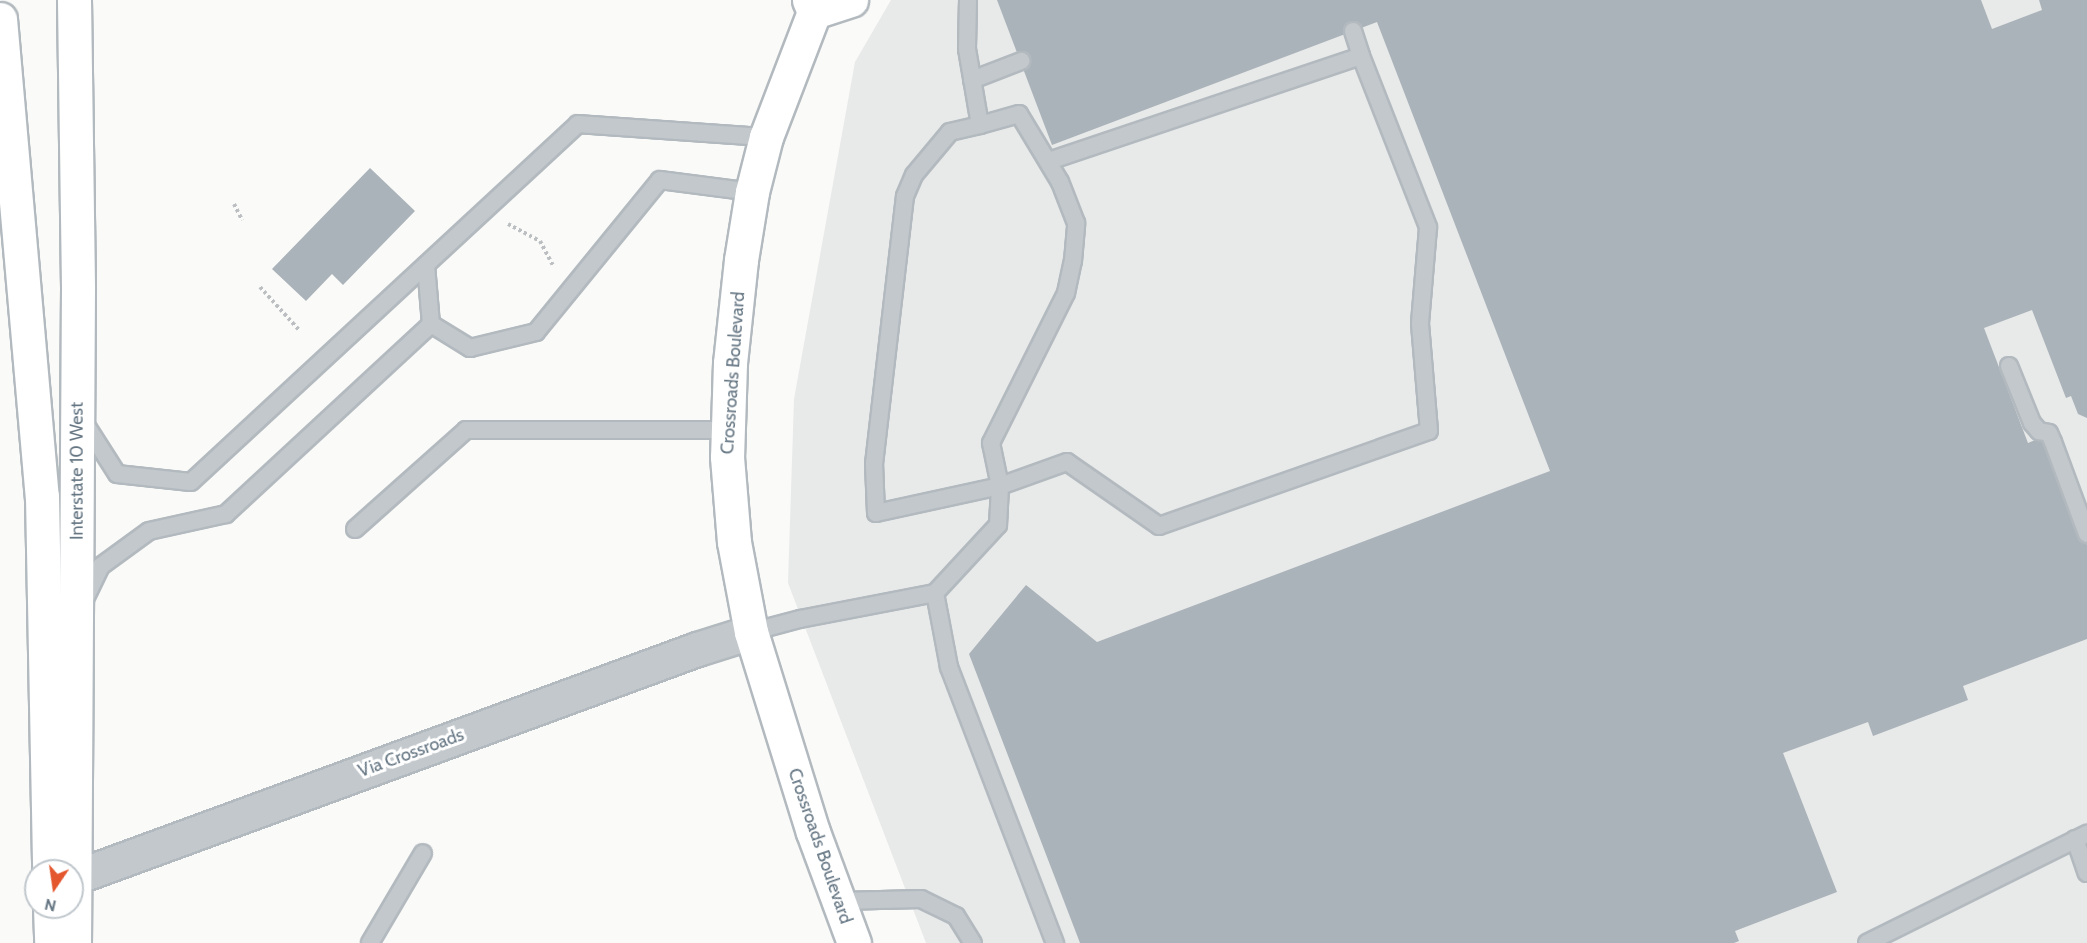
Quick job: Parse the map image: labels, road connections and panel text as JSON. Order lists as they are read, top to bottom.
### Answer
{
  "streets": {
    "main road": ["Crossroads Boulevard", "Interstate 10 West"],
    "street": ["Via Crossroads"]
  },
  "crossings": [
    ["Crossroads Boulevard", "Via Crossroads"]
  ],
  "north": "bottom"
}
